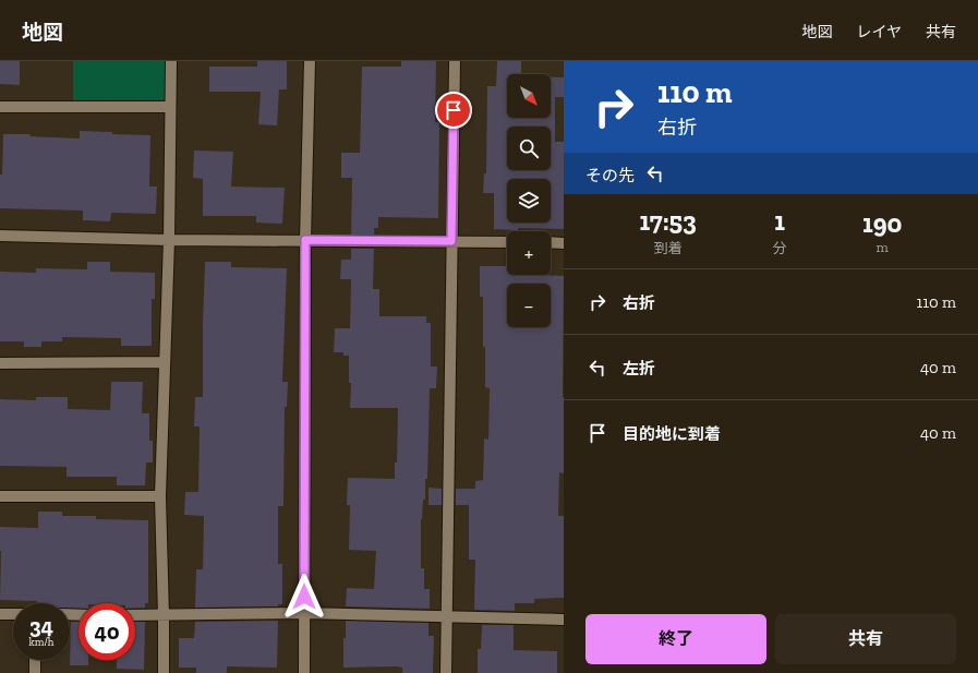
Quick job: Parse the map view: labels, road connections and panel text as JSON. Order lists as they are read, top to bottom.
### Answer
{
  "north": "bottom right",
  "page": {
    "header": "地図",
    "nav": ["地図", "レイヤ", "共有"],
    "turn": ["110 m", "右折"],
    "map_buttons": ["+", "−"],
    "then": "その先",
    "eta": [
      "17:53",
      "到着",
      "1",
      "分",
      "190",
      "m"
    ],
    "list": [
      {
        "name": "右折",
        "value": "110 m"
      },
      {
        "name": "左折",
        "value": "40 m"
      },
      {
        "name": "目的地に到着",
        "value": "40 m"
      }
    ],
    "speed": "34 km/h",
    "limit": "40",
    "buttons": ["終了", "共有"]
  }
}
